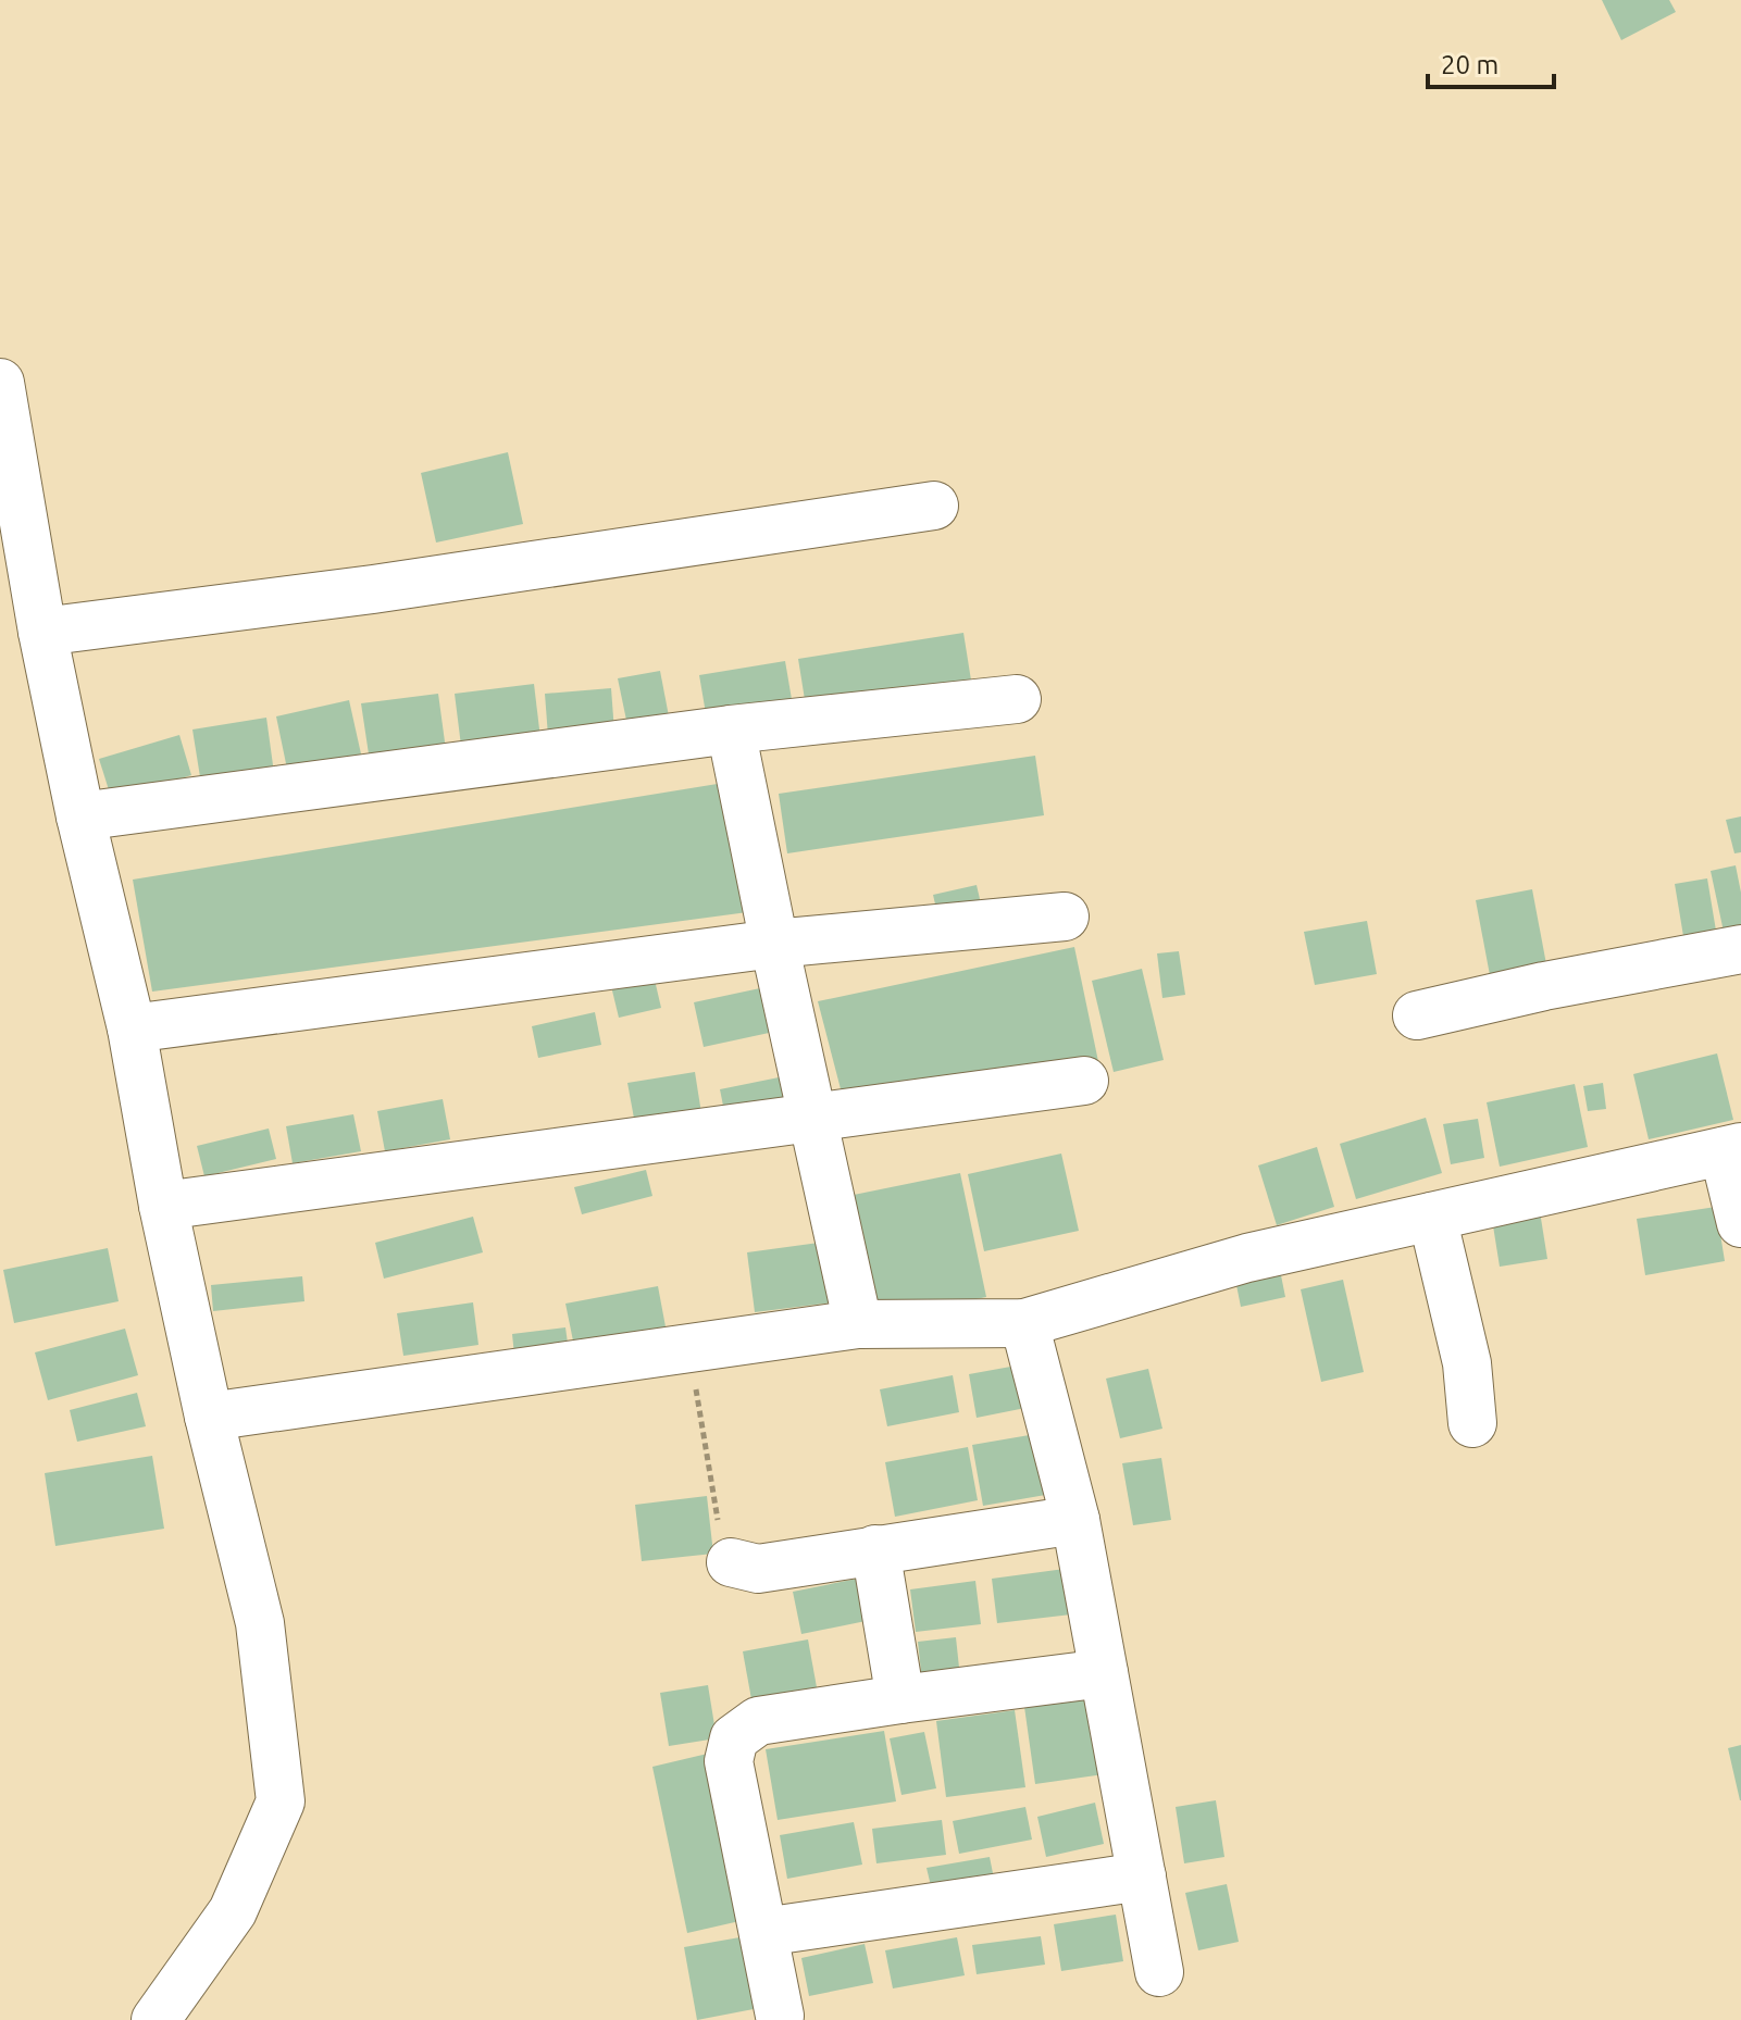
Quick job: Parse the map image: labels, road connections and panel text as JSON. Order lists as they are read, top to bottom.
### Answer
{
  "scale_bar": "20 m"
}
